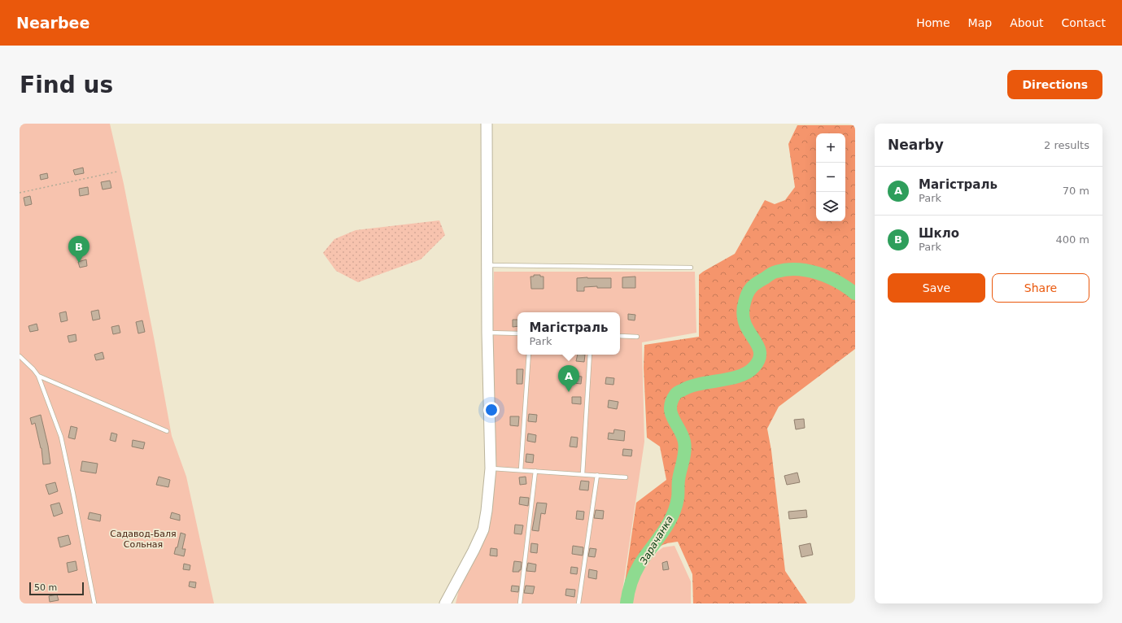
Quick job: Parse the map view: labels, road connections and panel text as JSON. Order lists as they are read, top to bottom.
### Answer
{
  "water": ["Зарачанка"],
  "parks": ["Садавод-Баля Сольная"],
  "scale_bar": "50 m",
  "page": {
    "header": "Nearbee",
    "nav": [
      "Home",
      "Map",
      "About",
      "Contact"
    ],
    "buttons": [
      "Directions",
      ["Save", "Share"]
    ],
    "title": "Find us",
    "heading": ["Nearby", "2 results"],
    "map_buttons": ["+", "−"],
    "list": [
      {
        "mark": "A",
        "name": "Магістраль",
        "note": "Park",
        "value": "70 m"
      },
      {
        "mark": "B",
        "name": "Шкло",
        "note": "Park",
        "value": "400 m"
      }
    ],
    "pins": ["B", "A"],
    "popup": ["Магістраль", "Park"],
    "scale": "50 m"
  }
}
